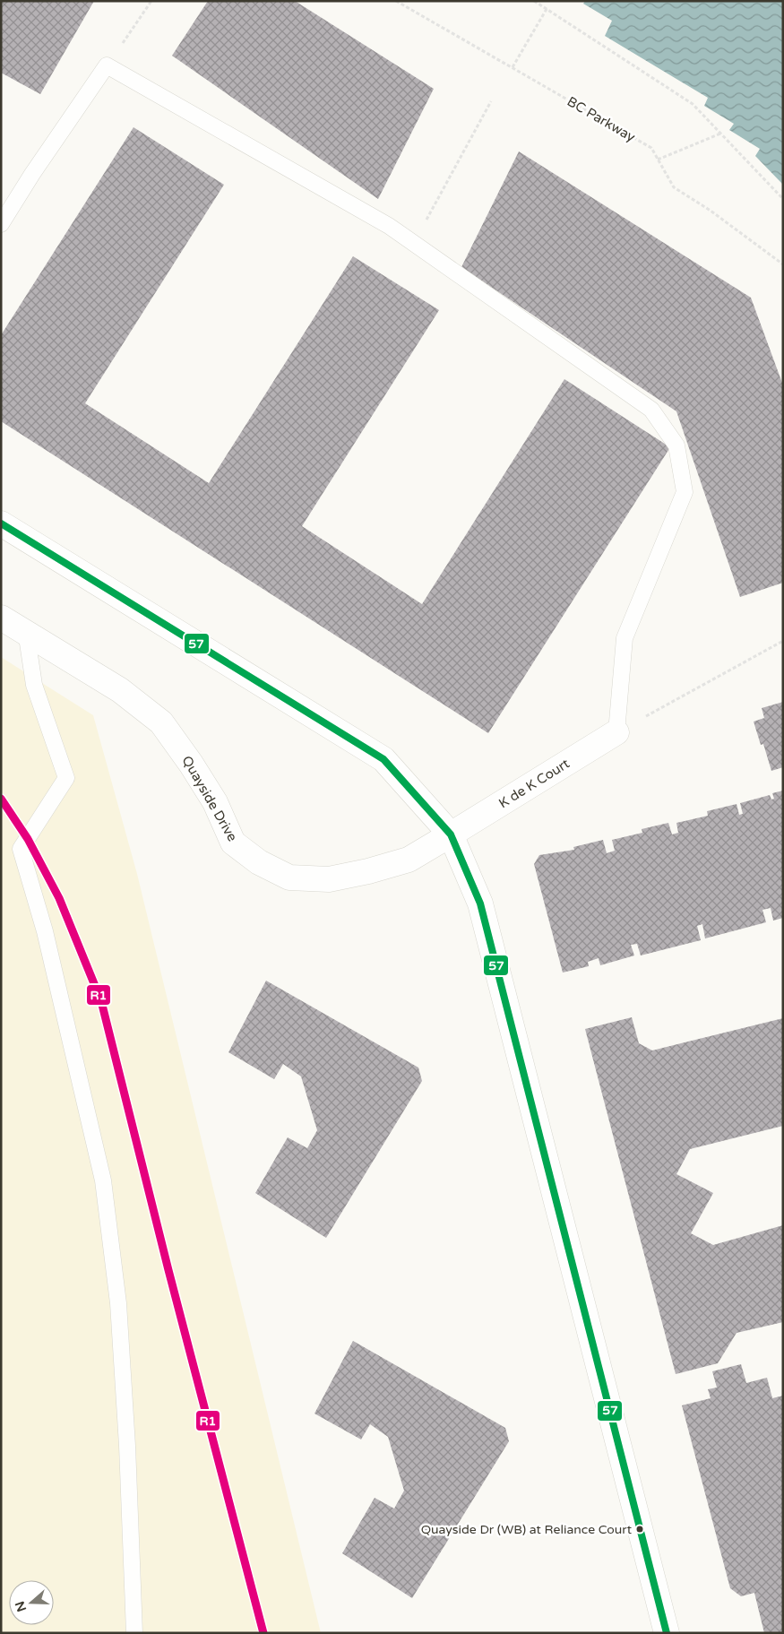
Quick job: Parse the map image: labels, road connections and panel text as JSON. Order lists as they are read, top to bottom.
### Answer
{
  "streets": {
    "street": ["K de K Court", "Quayside Drive"],
    "path": ["BC Parkway"]
  },
  "crossings": [
    ["K de K Court", "Quayside Drive"]
  ],
  "places": ["Quayside Dr (WB) at Reliance Court"],
  "lines": ["transit line 57", "transit line R1"],
  "north": "left"
}
